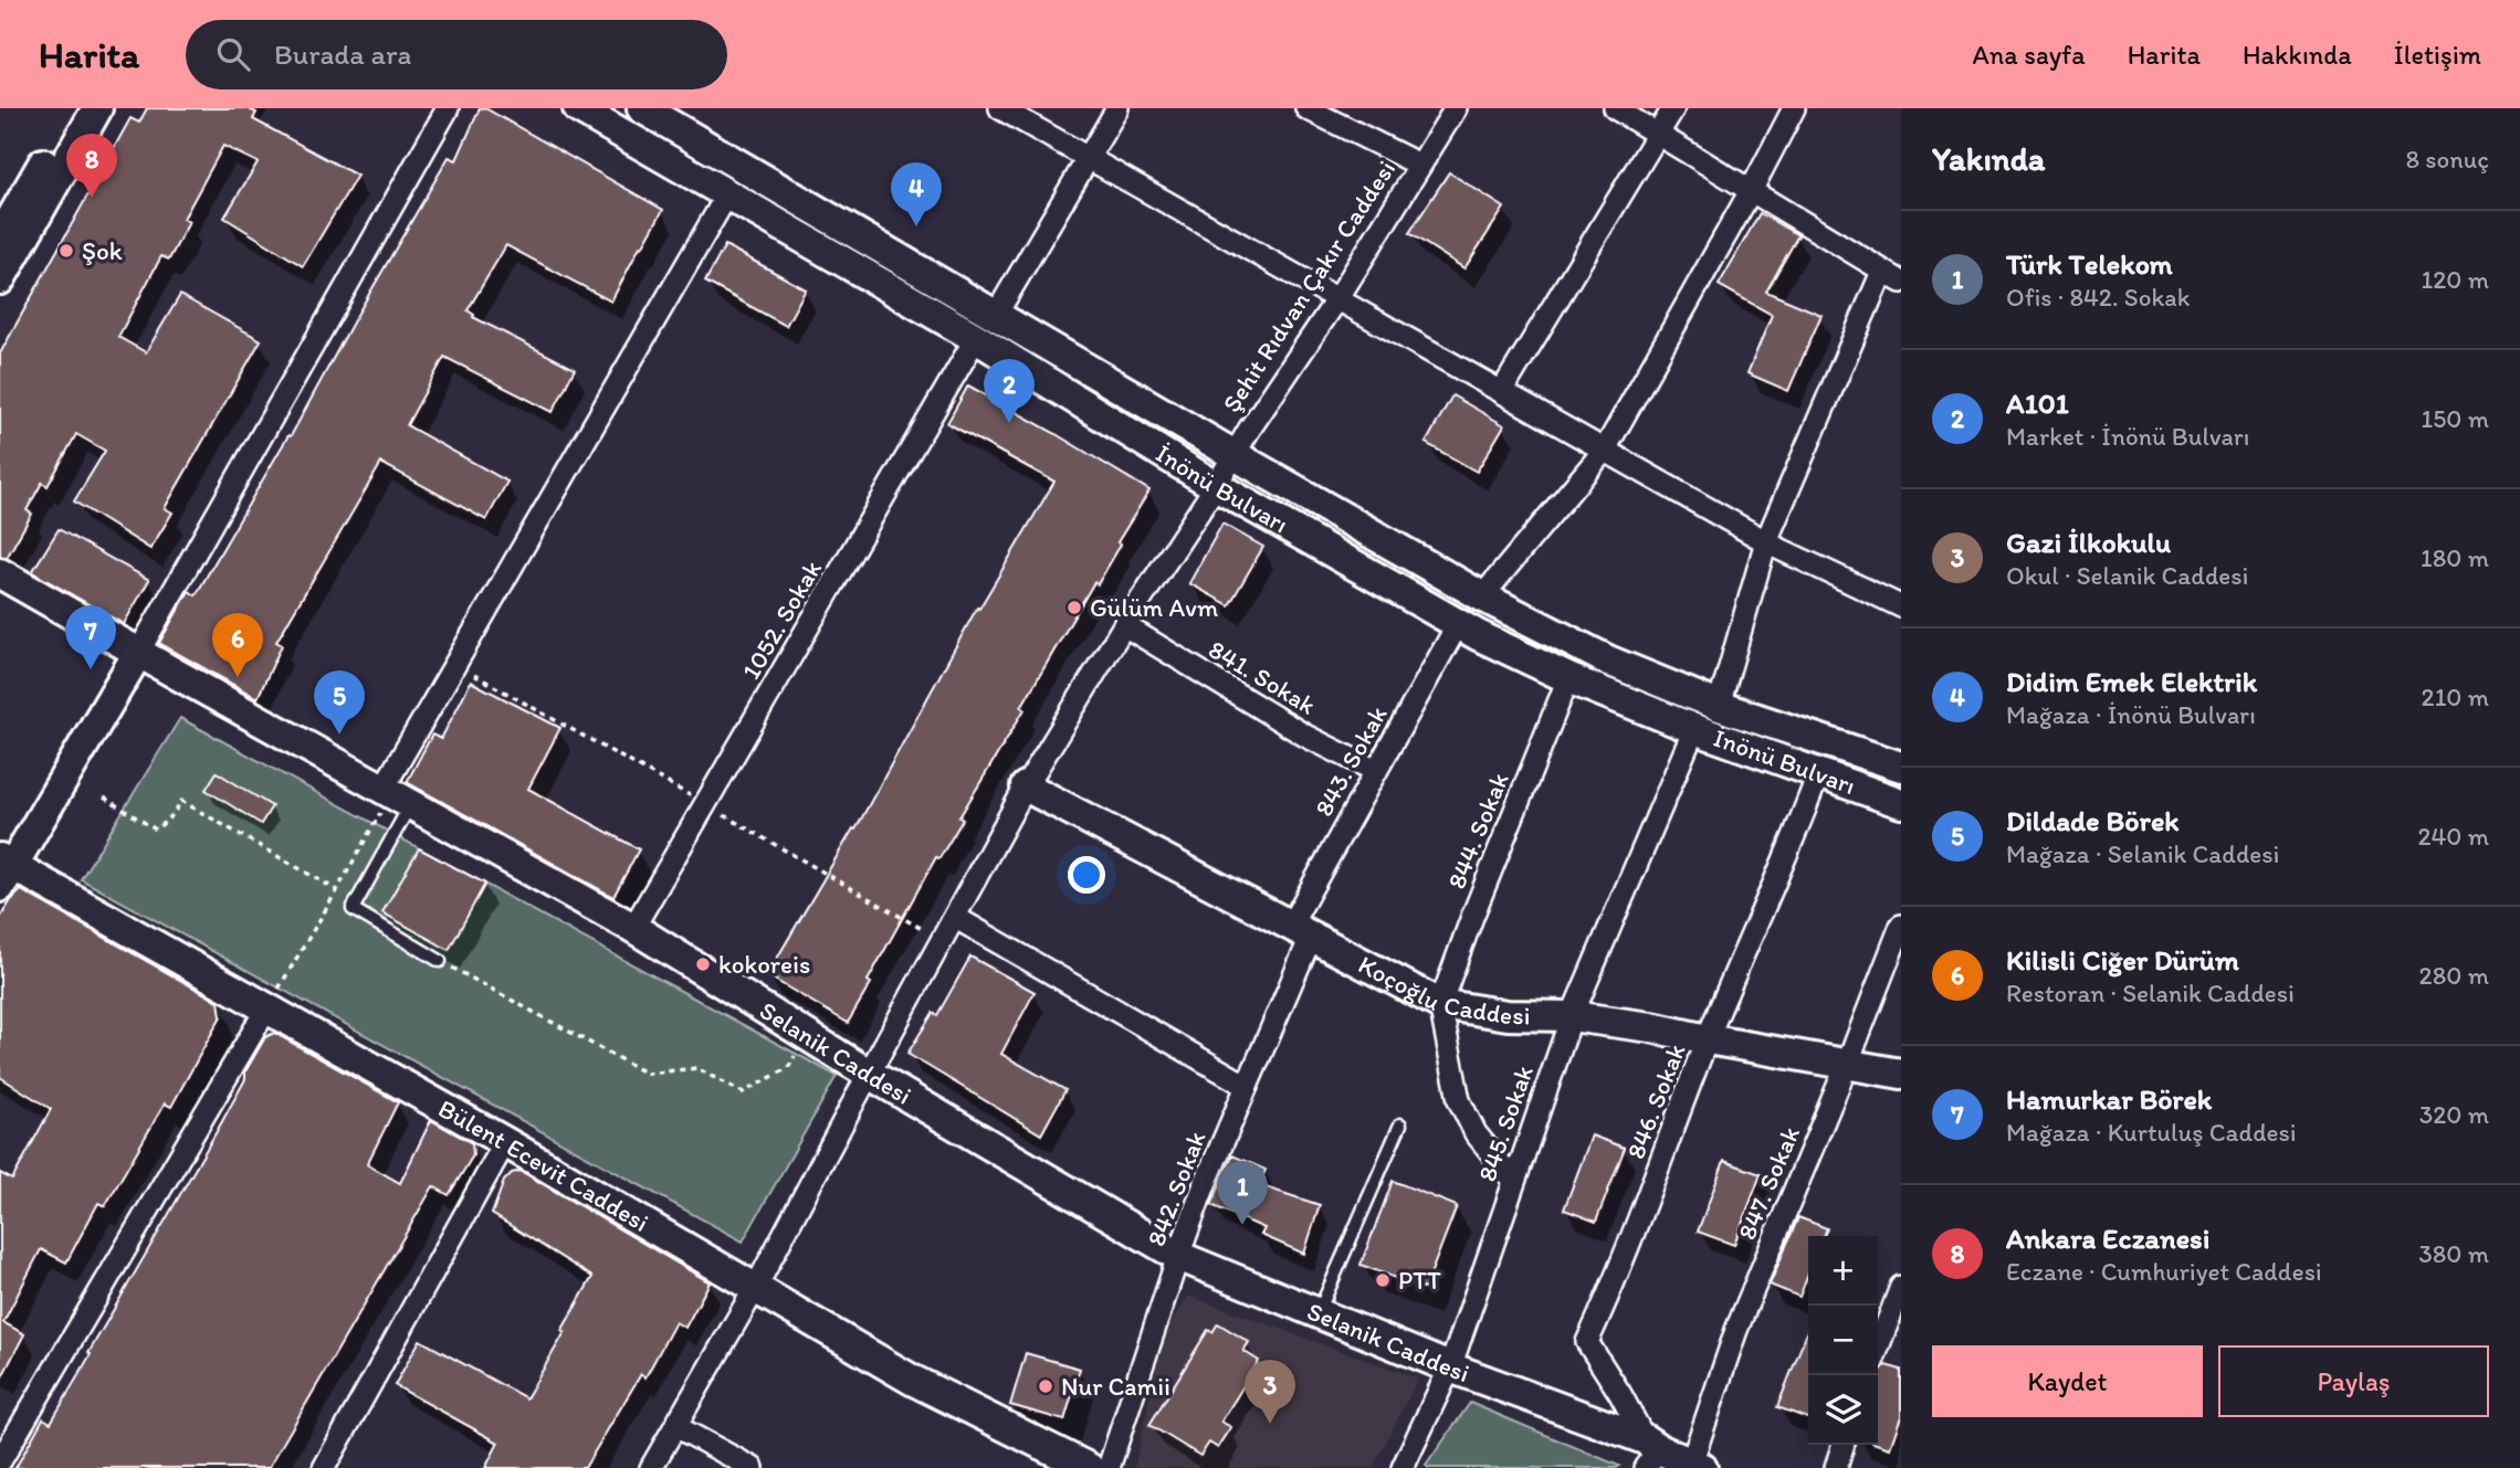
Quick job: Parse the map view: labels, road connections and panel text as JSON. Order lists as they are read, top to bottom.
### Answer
{
  "streets": {
    "street": [
      "Şehit Rıdvan Çakır Caddesi",
      "İnönü Bulvarı",
      "1052. Sokak",
      "841. Sokak",
      "843. Sokak",
      "844. Sokak",
      "Koçoğlu Caddesi",
      "Selanik Caddesi",
      "846. Sokak",
      "845. Sokak",
      "Bülent Ecevit Caddesi",
      "847. Sokak",
      "842. Sokak"
    ]
  },
  "crossings": [
    ["Şehit Rıdvan Çakır Caddesi", "İnönü Bulvarı"],
    ["Şehit Rıdvan Çakır Caddesi", "841. Sokak"],
    ["Şehit Rıdvan Çakır Caddesi", "Koçoğlu Caddesi"],
    ["Şehit Rıdvan Çakır Caddesi", "Selanik Caddesi"],
    ["Şehit Rıdvan Çakır Caddesi", "Bülent Ecevit Caddesi"],
    ["İnönü Bulvarı", "1052. Sokak"],
    ["İnönü Bulvarı", "843. Sokak"],
    ["İnönü Bulvarı", "844. Sokak"],
    ["İnönü Bulvarı", "846. Sokak"],
    ["İnönü Bulvarı", "845. Sokak"],
    ["1052. Sokak", "Selanik Caddesi"],
    ["841. Sokak", "843. Sokak"],
    ["843. Sokak", "Koçoğlu Caddesi"],
    ["843. Sokak", "842. Sokak"],
    ["844. Sokak", "Koçoğlu Caddesi"],
    ["Koçoğlu Caddesi", "846. Sokak"],
    ["Koçoğlu Caddesi", "845. Sokak"],
    ["Koçoğlu Caddesi", "847. Sokak"],
    ["Koçoğlu Caddesi", "842. Sokak"],
    ["Selanik Caddesi", "846. Sokak"],
    ["Selanik Caddesi", "845. Sokak"],
    ["Selanik Caddesi", "847. Sokak"],
    ["Selanik Caddesi", "842. Sokak"]
  ],
  "places": [
    "Şok",
    "Gülüm Avm",
    "kokoreis",
    "PTT",
    "Nur Camii"
  ],
  "page": {
    "header": "Harita",
    "search": "Burada ara",
    "nav": [
      "Ana sayfa",
      "Harita",
      "Hakkında",
      "İletişim"
    ],
    "heading": ["Yakında", "8 sonuç"],
    "pins": [
      "8",
      "4",
      "2",
      "7",
      "6",
      "5",
      "1",
      "3"
    ],
    "list": [
      {
        "mark": "1",
        "name": "Türk Telekom",
        "note": "Ofis · 842. Sokak",
        "value": "120 m"
      },
      {
        "mark": "2",
        "name": "A101",
        "note": "Market · İnönü Bulvarı",
        "value": "150 m"
      },
      {
        "mark": "3",
        "name": "Gazi İlkokulu",
        "note": "Okul · Selanik Caddesi",
        "value": "180 m"
      },
      {
        "mark": "4",
        "name": "Didim Emek Elektrik",
        "note": "Mağaza · İnönü Bulvarı",
        "value": "210 m"
      },
      {
        "mark": "5",
        "name": "Dildade Börek",
        "note": "Mağaza · Selanik Caddesi",
        "value": "240 m"
      },
      {
        "mark": "6",
        "name": "Kilisli Ciğer Dürüm",
        "note": "Restoran · Selanik Caddesi",
        "value": "280 m"
      },
      {
        "mark": "7",
        "name": "Hamurkar Börek",
        "note": "Mağaza · Kurtuluş Caddesi",
        "value": "320 m"
      },
      {
        "mark": "8",
        "name": "Ankara Eczanesi",
        "note": "Eczane · Cumhuriyet Caddesi",
        "value": "380 m"
      }
    ],
    "map_buttons": ["+", "−"],
    "buttons": ["Kaydet", "Paylaş"]
  }
}
